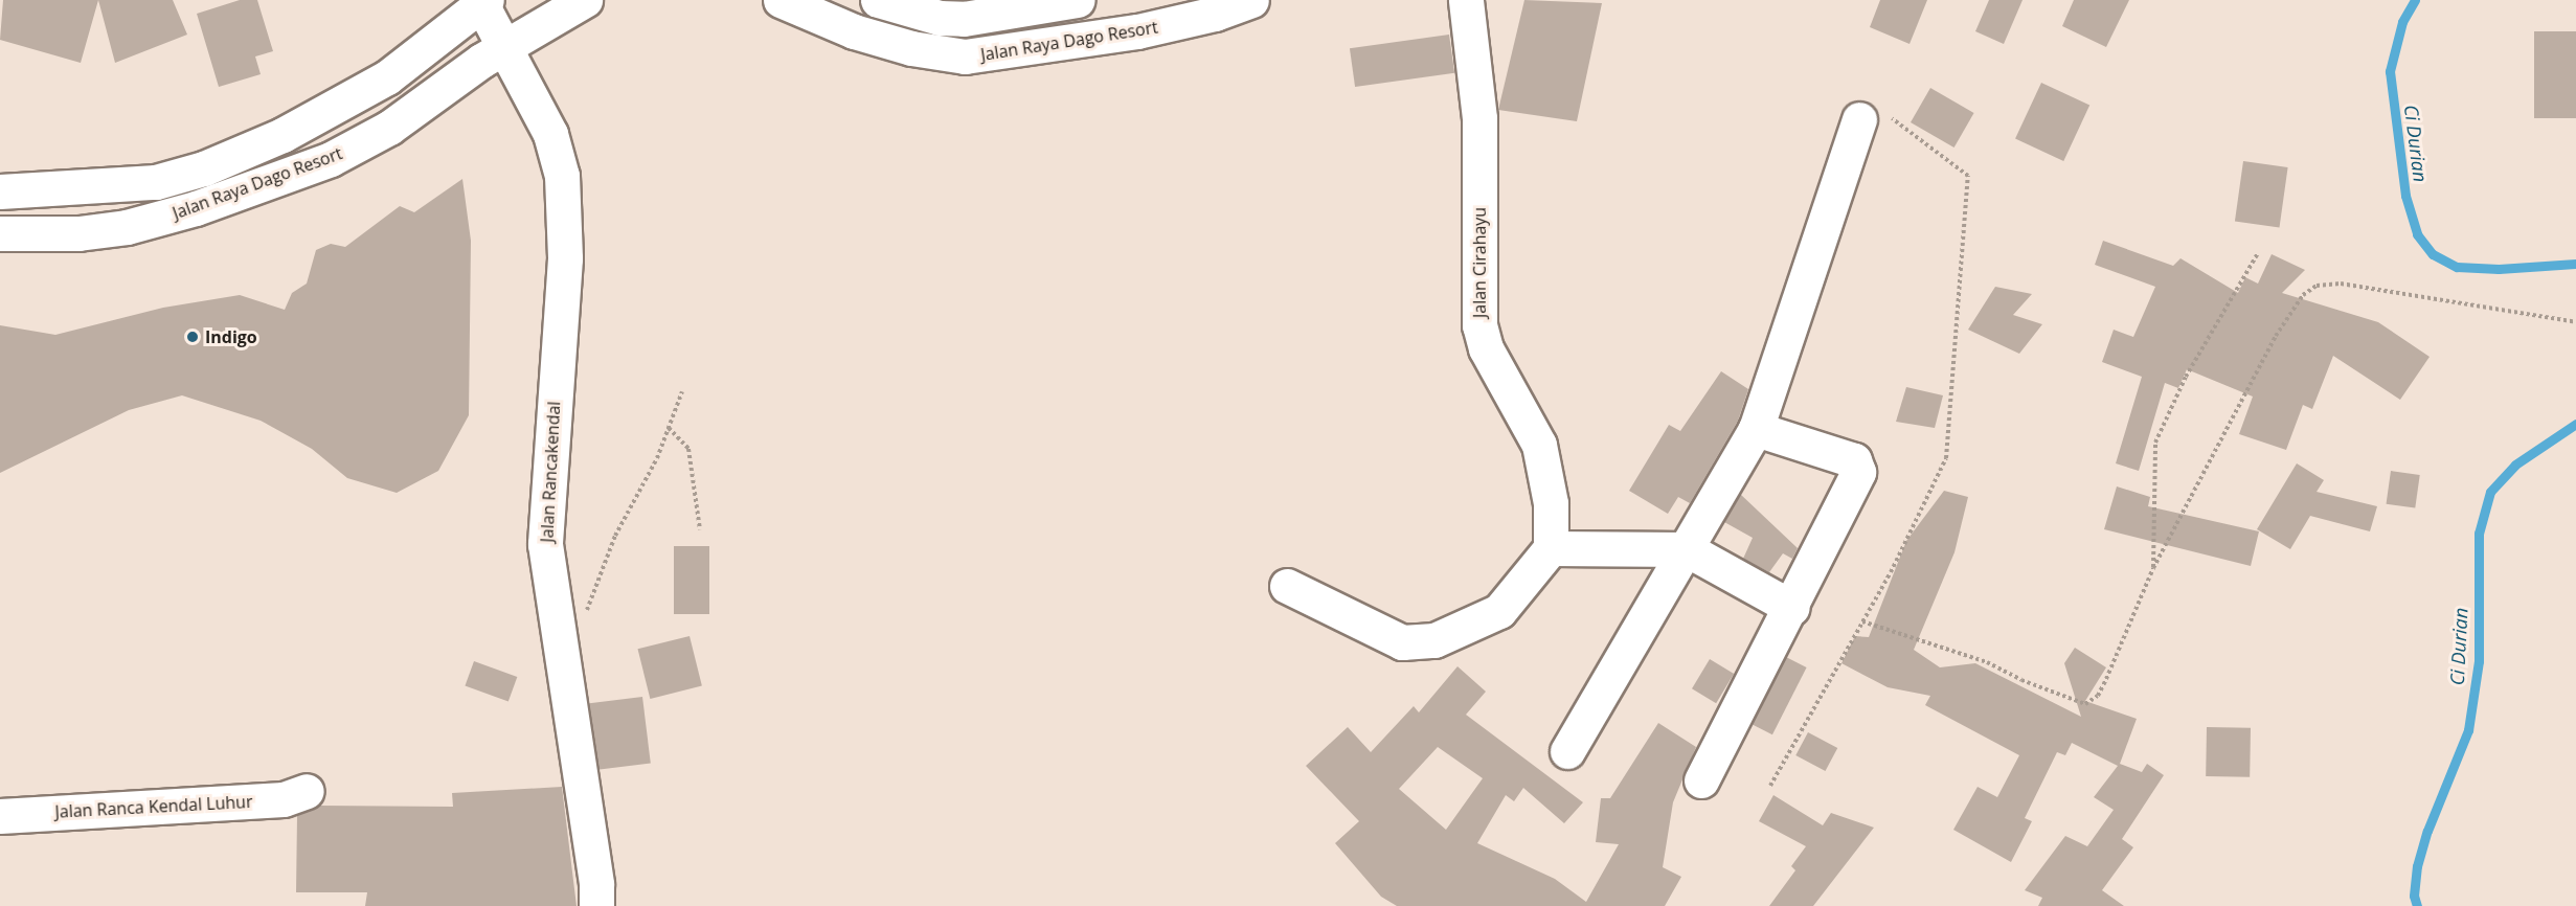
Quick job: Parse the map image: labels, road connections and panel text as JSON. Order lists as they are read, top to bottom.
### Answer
{
  "streets": {
    "street": [
      "Jalan Raya Dago Resort",
      "Jalan Cirahayu",
      "Jalan Rancakendal",
      "Jalan Ranca Kendal Luhur"
    ]
  },
  "crossings": [
    ["Jalan Raya Dago Resort", "Jalan Rancakendal"]
  ],
  "water": ["Ci Durian"],
  "places": ["Indigo"]
}
